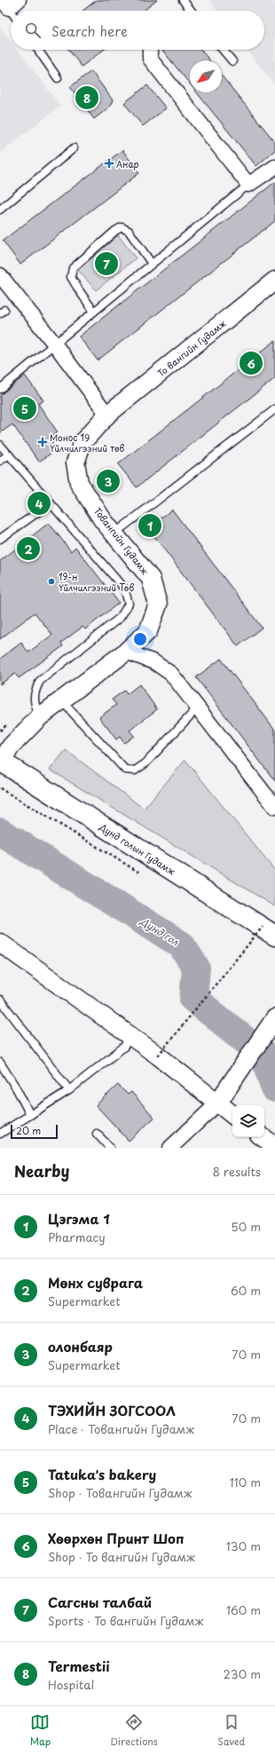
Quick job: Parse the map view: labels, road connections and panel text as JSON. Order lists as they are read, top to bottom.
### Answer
{
  "streets": {
    "main road": ["Дунд голын Гудамж"],
    "street": ["То вангийн Гудамж", "Товангийн Гудамж"]
  },
  "crossings": [
    ["То вангийн Гудамж", "Товангийн Гудамж"],
    ["Товангийн Гудамж", "Дунд голын Гудамж"]
  ],
  "water": ["Дунд гол"],
  "places": {
    "health": ["Анар", "Монос 19 Үйлчилгээний төв"],
    "other": ["19-н Үйлчилгээний Төв"]
  },
  "scale_bar": "20 m",
  "north": "bottom left",
  "page": {
    "search": "Search here",
    "pins": [
      "8",
      "7",
      "6",
      "5",
      "3",
      "4",
      "1",
      "2"
    ],
    "scale": "20 m",
    "heading": ["Nearby", "8 results"],
    "list": [
      {
        "mark": "1",
        "name": "Цэгэма 1",
        "note": "Pharmacy",
        "value": "50 m"
      },
      {
        "mark": "2",
        "name": "Мөнх суврага",
        "note": "Supermarket",
        "value": "60 m"
      },
      {
        "mark": "3",
        "name": "олонбаяр",
        "note": "Supermarket",
        "value": "70 m"
      },
      {
        "mark": "4",
        "name": "ТЭХИЙН ЗОГСООЛ",
        "note": "Place · Товангийн Гудамж",
        "value": "70 m"
      },
      {
        "mark": "5",
        "name": "Tatuka's bakery",
        "note": "Shop · Товангийн Гудамж",
        "value": "110 m"
      },
      {
        "mark": "6",
        "name": "Хөөрхөн Принт Шоп",
        "note": "Shop · То вангийн Гудамж",
        "value": "130 m"
      },
      {
        "mark": "7",
        "name": "Сагсны талбай",
        "note": "Sports · То вангийн Гудамж",
        "value": "160 m"
      },
      {
        "mark": "8",
        "name": "Termestii",
        "note": "Hospital",
        "value": "230 m"
      }
    ],
    "nav": ["Map", "Directions", "Saved"]
  }
}
